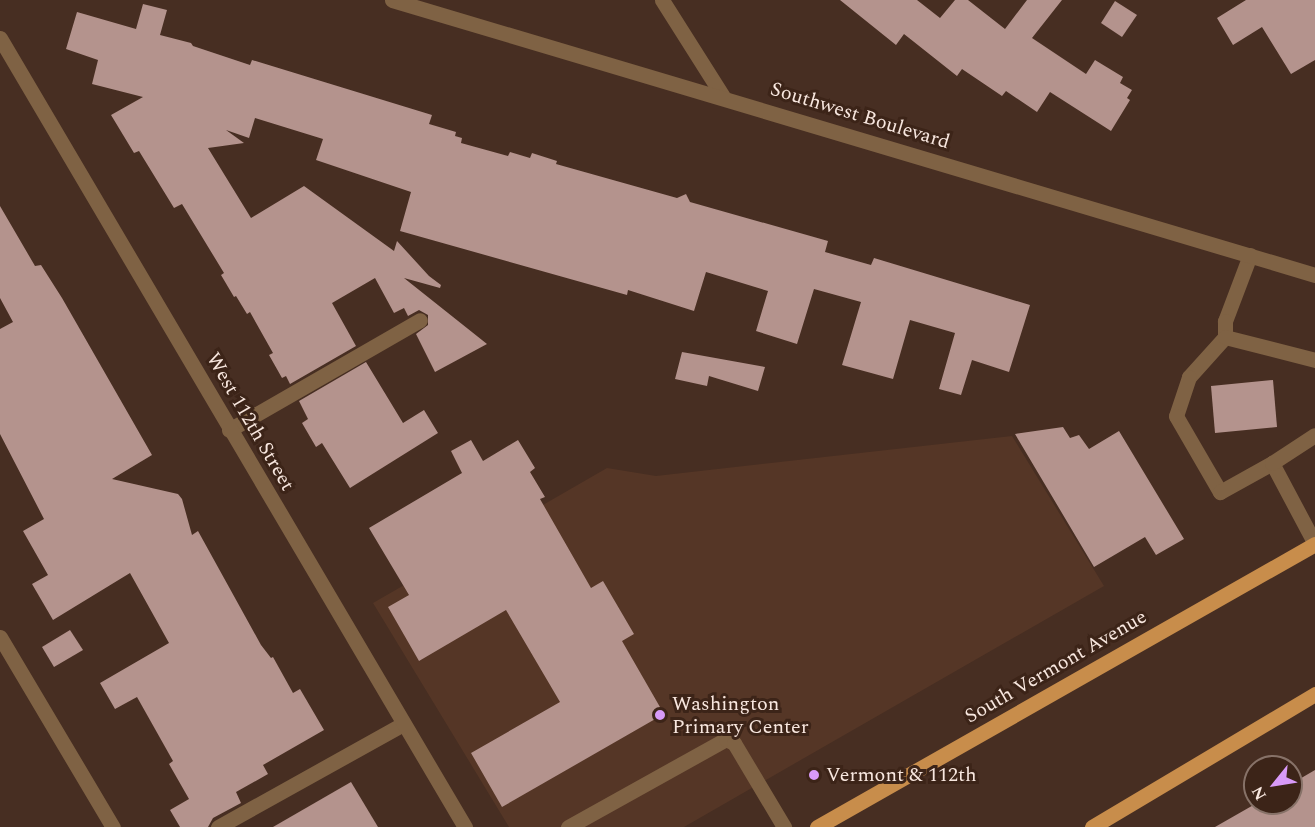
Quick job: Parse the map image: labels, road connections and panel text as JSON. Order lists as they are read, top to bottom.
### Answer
{
  "streets": {
    "main road": ["South Vermont Avenue"],
    "street": ["Southwest Boulevard", "West 112th Street"]
  },
  "places": ["Washington Primary Center", "Vermont & 112th"],
  "north": "bottom left"
}
